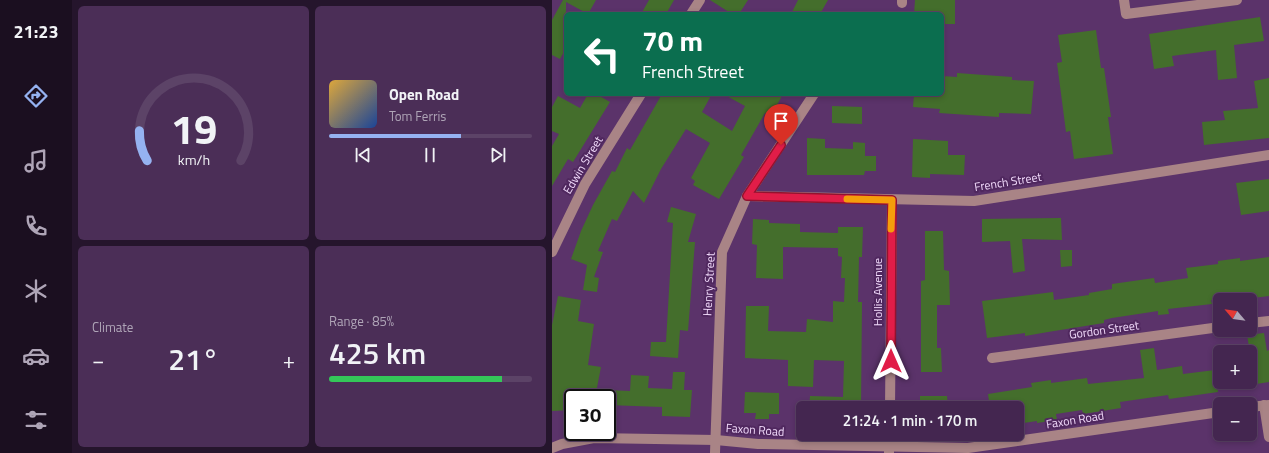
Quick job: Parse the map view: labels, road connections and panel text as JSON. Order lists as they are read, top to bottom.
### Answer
{
  "streets": {
    "street": [
      "Edwin Street",
      "French Street",
      "Henry Street",
      "Hollis Avenue",
      "Gordon Street",
      "Faxon Road"
    ]
  },
  "crossings": [
    ["French Street", "Henry Street"],
    ["French Street", "Hollis Avenue"],
    ["Henry Street", "Faxon Road"]
  ],
  "north": "top left",
  "page": {
    "tabs": "21:23",
    "turn": ["70 m", "French Street"],
    "song": ["Open Road", "Tom Ferris"],
    "tile": [
      "Climate",
      ["Range · 85%", "425 km"]
    ],
    "map_buttons": ["+", "−"],
    "heat": ["−", "21°", "+"],
    "limit": "30",
    "trip": "21:24 · 1 min · 170 m",
    "gauge": ["19", "km/h"]
  }
}
